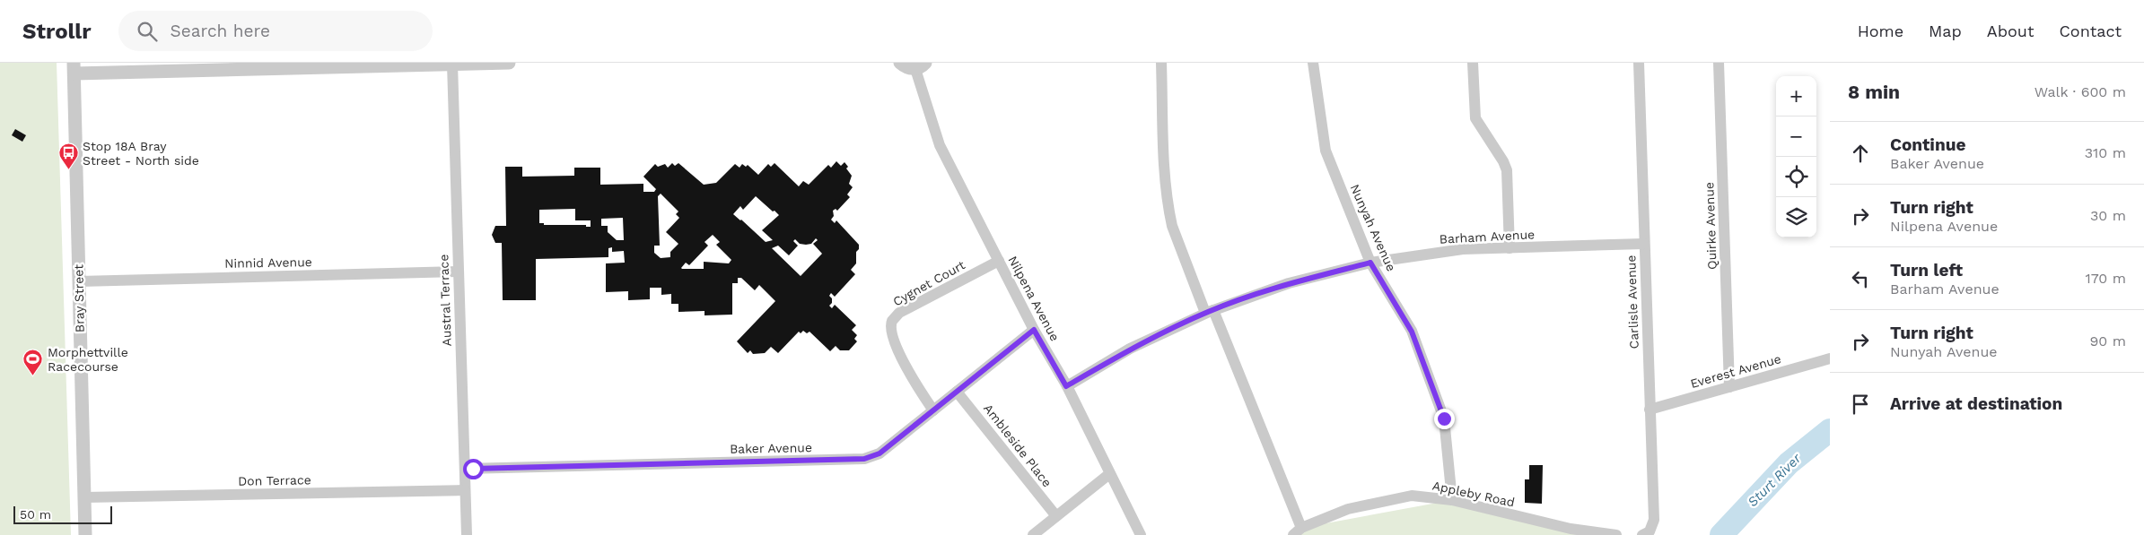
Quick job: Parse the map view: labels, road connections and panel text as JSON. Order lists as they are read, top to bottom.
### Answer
{
  "streets": {
    "street": [
      "Quirke Avenue",
      "Nunyah Avenue",
      "Barham Avenue",
      "Ninnid Avenue",
      "Cygnet Court",
      "Bray Street",
      "Nilpena Avenue",
      "Austral Terrace",
      "Carlisle Avenue",
      "Everest Avenue",
      "Ambleside Place",
      "Baker Avenue",
      "Don Terrace",
      "Appleby Road"
    ]
  },
  "crossings": [
    ["Quirke Avenue", "Everest Avenue"],
    ["Nunyah Avenue", "Barham Avenue"],
    ["Nunyah Avenue", "Appleby Road"],
    ["Barham Avenue", "Nilpena Avenue"],
    ["Barham Avenue", "Carlisle Avenue"],
    ["Barham Avenue", "Appleby Road"],
    ["Ninnid Avenue", "Bray Street"],
    ["Ninnid Avenue", "Austral Terrace"],
    ["Cygnet Court", "Nilpena Avenue"],
    ["Cygnet Court", "Baker Avenue"],
    ["Bray Street", "Don Terrace"],
    ["Nilpena Avenue", "Baker Avenue"],
    ["Austral Terrace", "Baker Avenue"],
    ["Austral Terrace", "Don Terrace"],
    ["Carlisle Avenue", "Everest Avenue"],
    ["Ambleside Place", "Baker Avenue"]
  ],
  "water": ["Sturt River"],
  "places": {
    "bus stop": ["Stop 18A Bray Street - North side"],
    "sports": ["Morphettville Racecourse"]
  },
  "scale_bar": "50 m",
  "page": {
    "header": "Strollr",
    "search": "Search here",
    "nav": [
      "Home",
      "Map",
      "About",
      "Contact"
    ],
    "heading": ["8 min", "Walk · 600 m"],
    "map_buttons": ["+", "−"],
    "list": [
      ["Continue", "Baker Avenue", "310 m"],
      ["Turn right", "Nilpena Avenue", "30 m"],
      ["Turn left", "Barham Avenue", "170 m"],
      ["Turn right", "Nunyah Avenue", "90 m"],
      "Arrive at destination"
    ],
    "scale": "50 m"
  }
}
